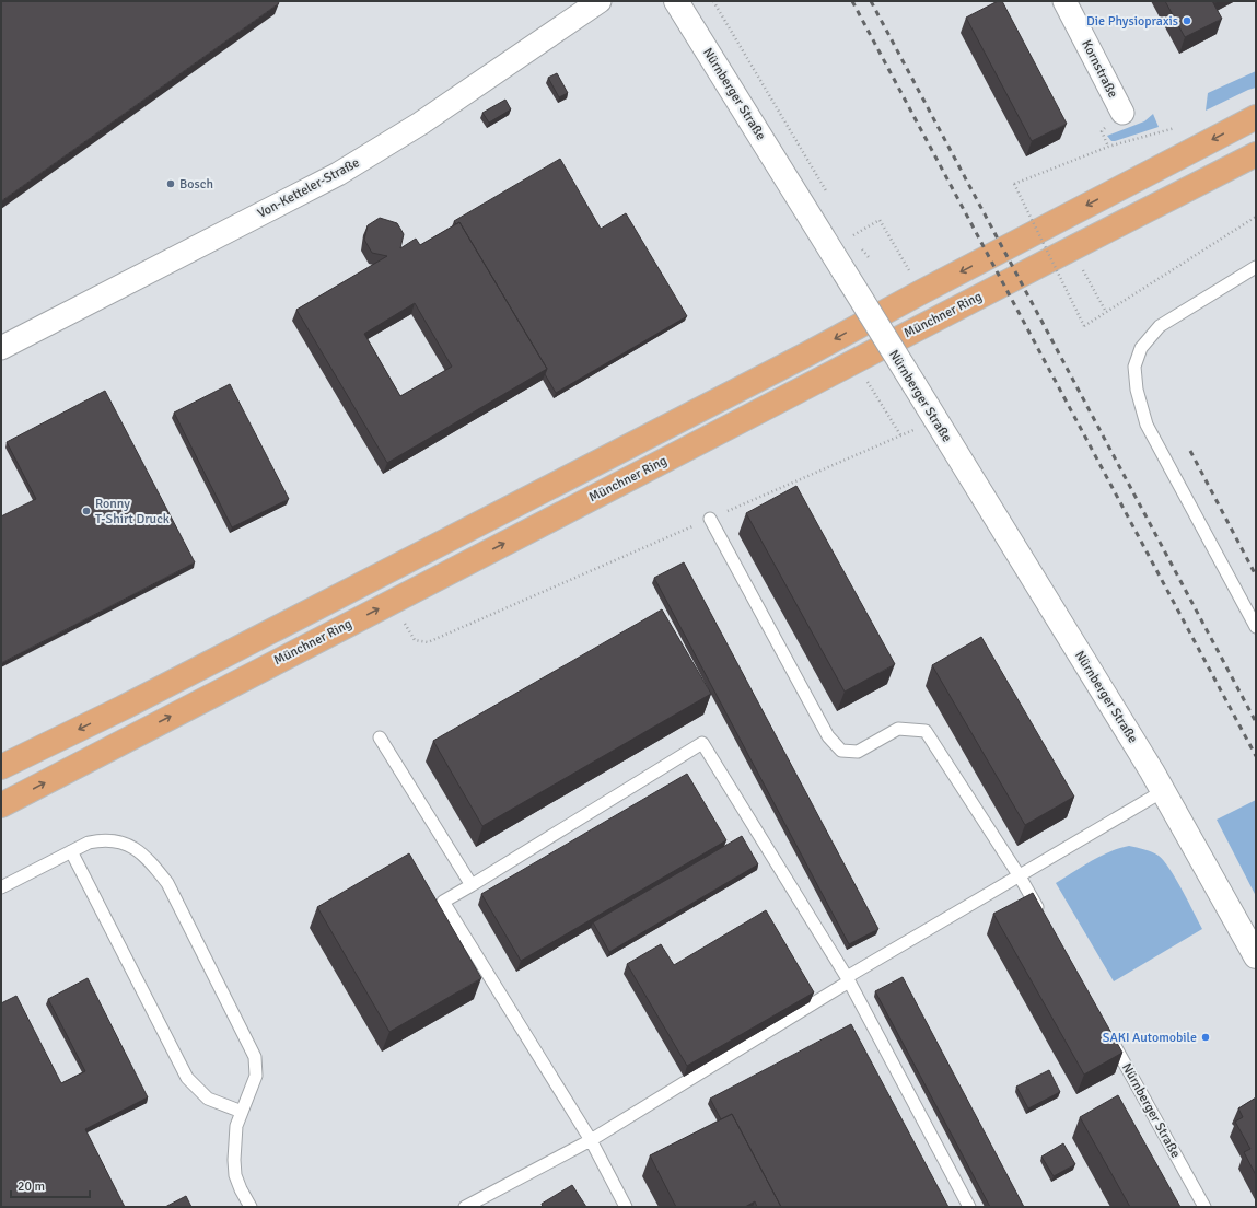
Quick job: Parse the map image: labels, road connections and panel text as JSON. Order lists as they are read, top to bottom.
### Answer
{
  "streets": {
    "main road": ["Münchner Ring"],
    "street": ["Kornstraße", "Nürnberger Straße", "Von-Ketteler-Straße"]
  },
  "places": [
    "Die Physiopraxis",
    "Bosch",
    "Ronny T-Shirt Druck",
    "SAKI Automobile"
  ],
  "scale_bar": "20 m"
}
